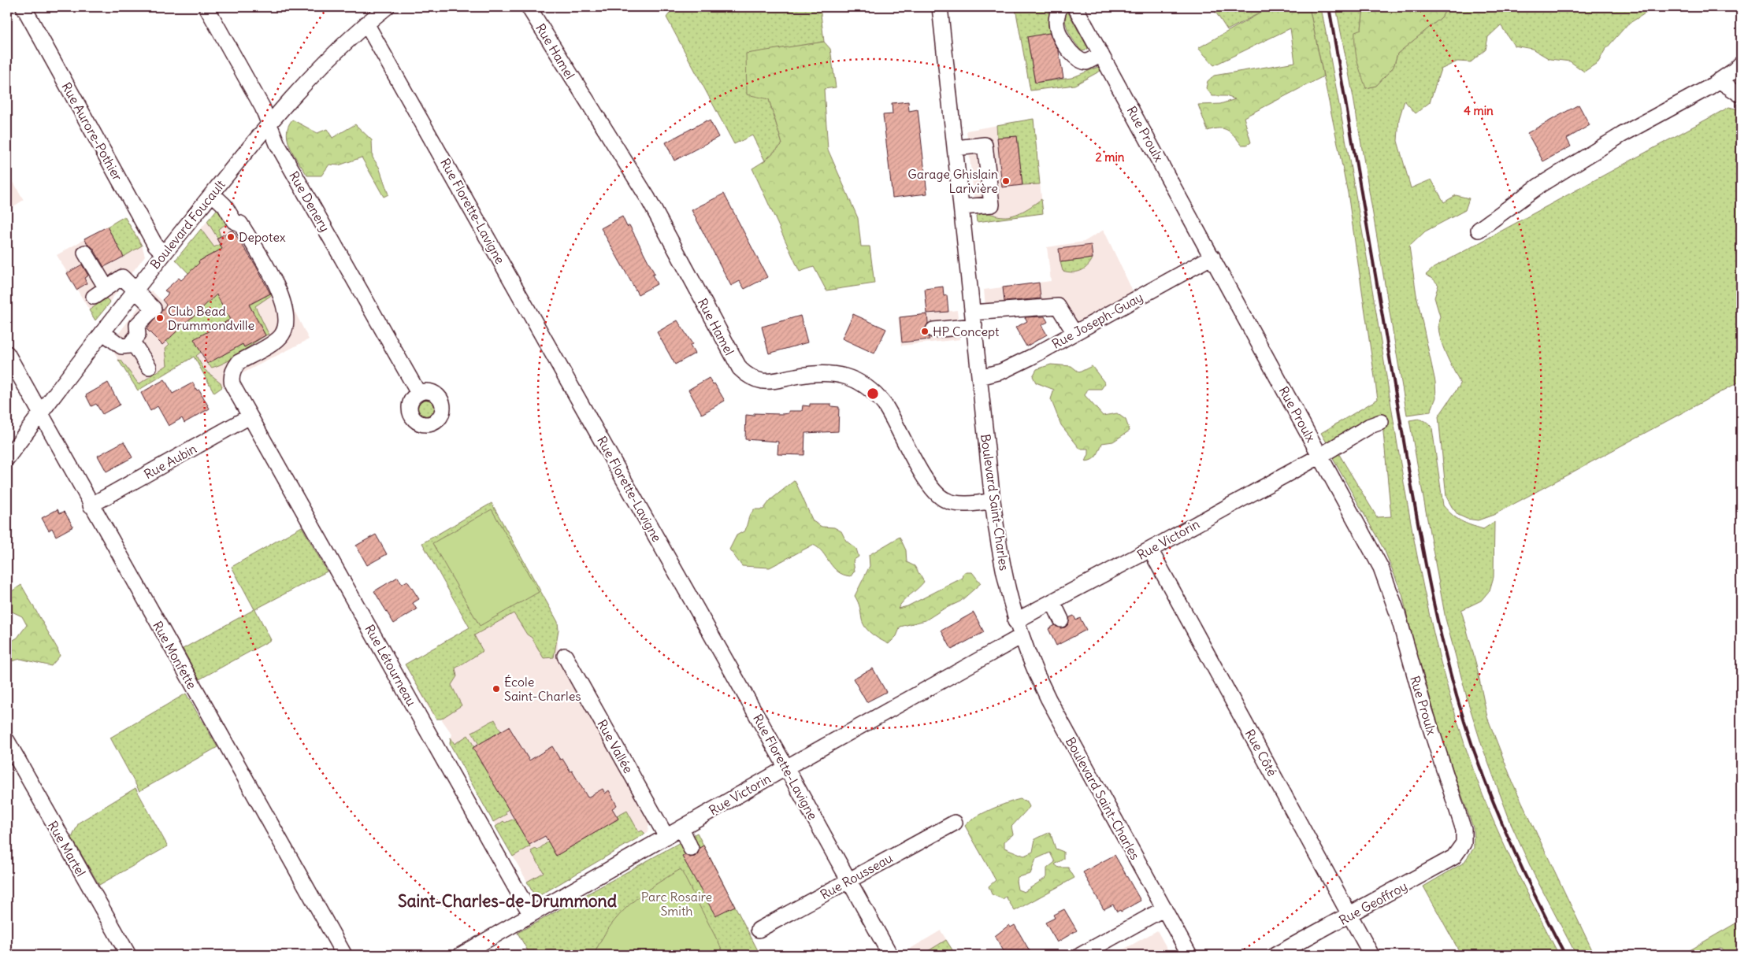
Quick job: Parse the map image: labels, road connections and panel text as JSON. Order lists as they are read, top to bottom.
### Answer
{
  "streets": {
    "street": [
      "Rue Hamel",
      "Rue Aurore-Pothier",
      "Rue Proulx",
      "Rue Denery",
      "Rue Florette-Lavigne",
      "Boulevard Foucault",
      "Rue Joseph-Guay",
      "Rue Aubin",
      "Boulevard Saint-Charles",
      "Rue Victorin",
      "Rue Monfette",
      "Rue Létourneau",
      "Rue Vallée",
      "Rue Côté",
      "Rue Martel",
      "Rue Rousseau",
      "Rue Geoffroy"
    ]
  },
  "crossings": [
    ["Rue Hamel", "Boulevard Saint-Charles"],
    ["Rue Aurore-Pothier", "Boulevard Foucault"],
    ["Rue Proulx", "Rue Joseph-Guay"],
    ["Rue Proulx", "Rue Victorin"],
    ["Rue Proulx", "Rue Geoffroy"],
    ["Rue Denery", "Boulevard Foucault"],
    ["Rue Florette-Lavigne", "Boulevard Foucault"],
    ["Rue Florette-Lavigne", "Rue Victorin"],
    ["Rue Florette-Lavigne", "Rue Rousseau"],
    ["Boulevard Foucault", "Rue Monfette"],
    ["Boulevard Foucault", "Rue Létourneau"],
    ["Rue Joseph-Guay", "Boulevard Saint-Charles"],
    ["Rue Aubin", "Rue Monfette"],
    ["Rue Aubin", "Rue Létourneau"],
    ["Boulevard Saint-Charles", "Rue Victorin"],
    ["Rue Victorin", "Rue Létourneau"],
    ["Rue Victorin", "Rue Vallée"],
    ["Rue Victorin", "Rue Côté"],
    ["Rue Côté", "Rue Geoffroy"]
  ],
  "districts": ["Saint-Charles-de-Drummond"],
  "parks": ["Parc Rosaire Smith"],
  "places": [
    "Garage Ghislain Larivière",
    "Depotex",
    "Club Bead Drummondville",
    "HP Concept",
    "École Saint-Charles"
  ],
  "rings": ["4 min", "2 min"]
}
